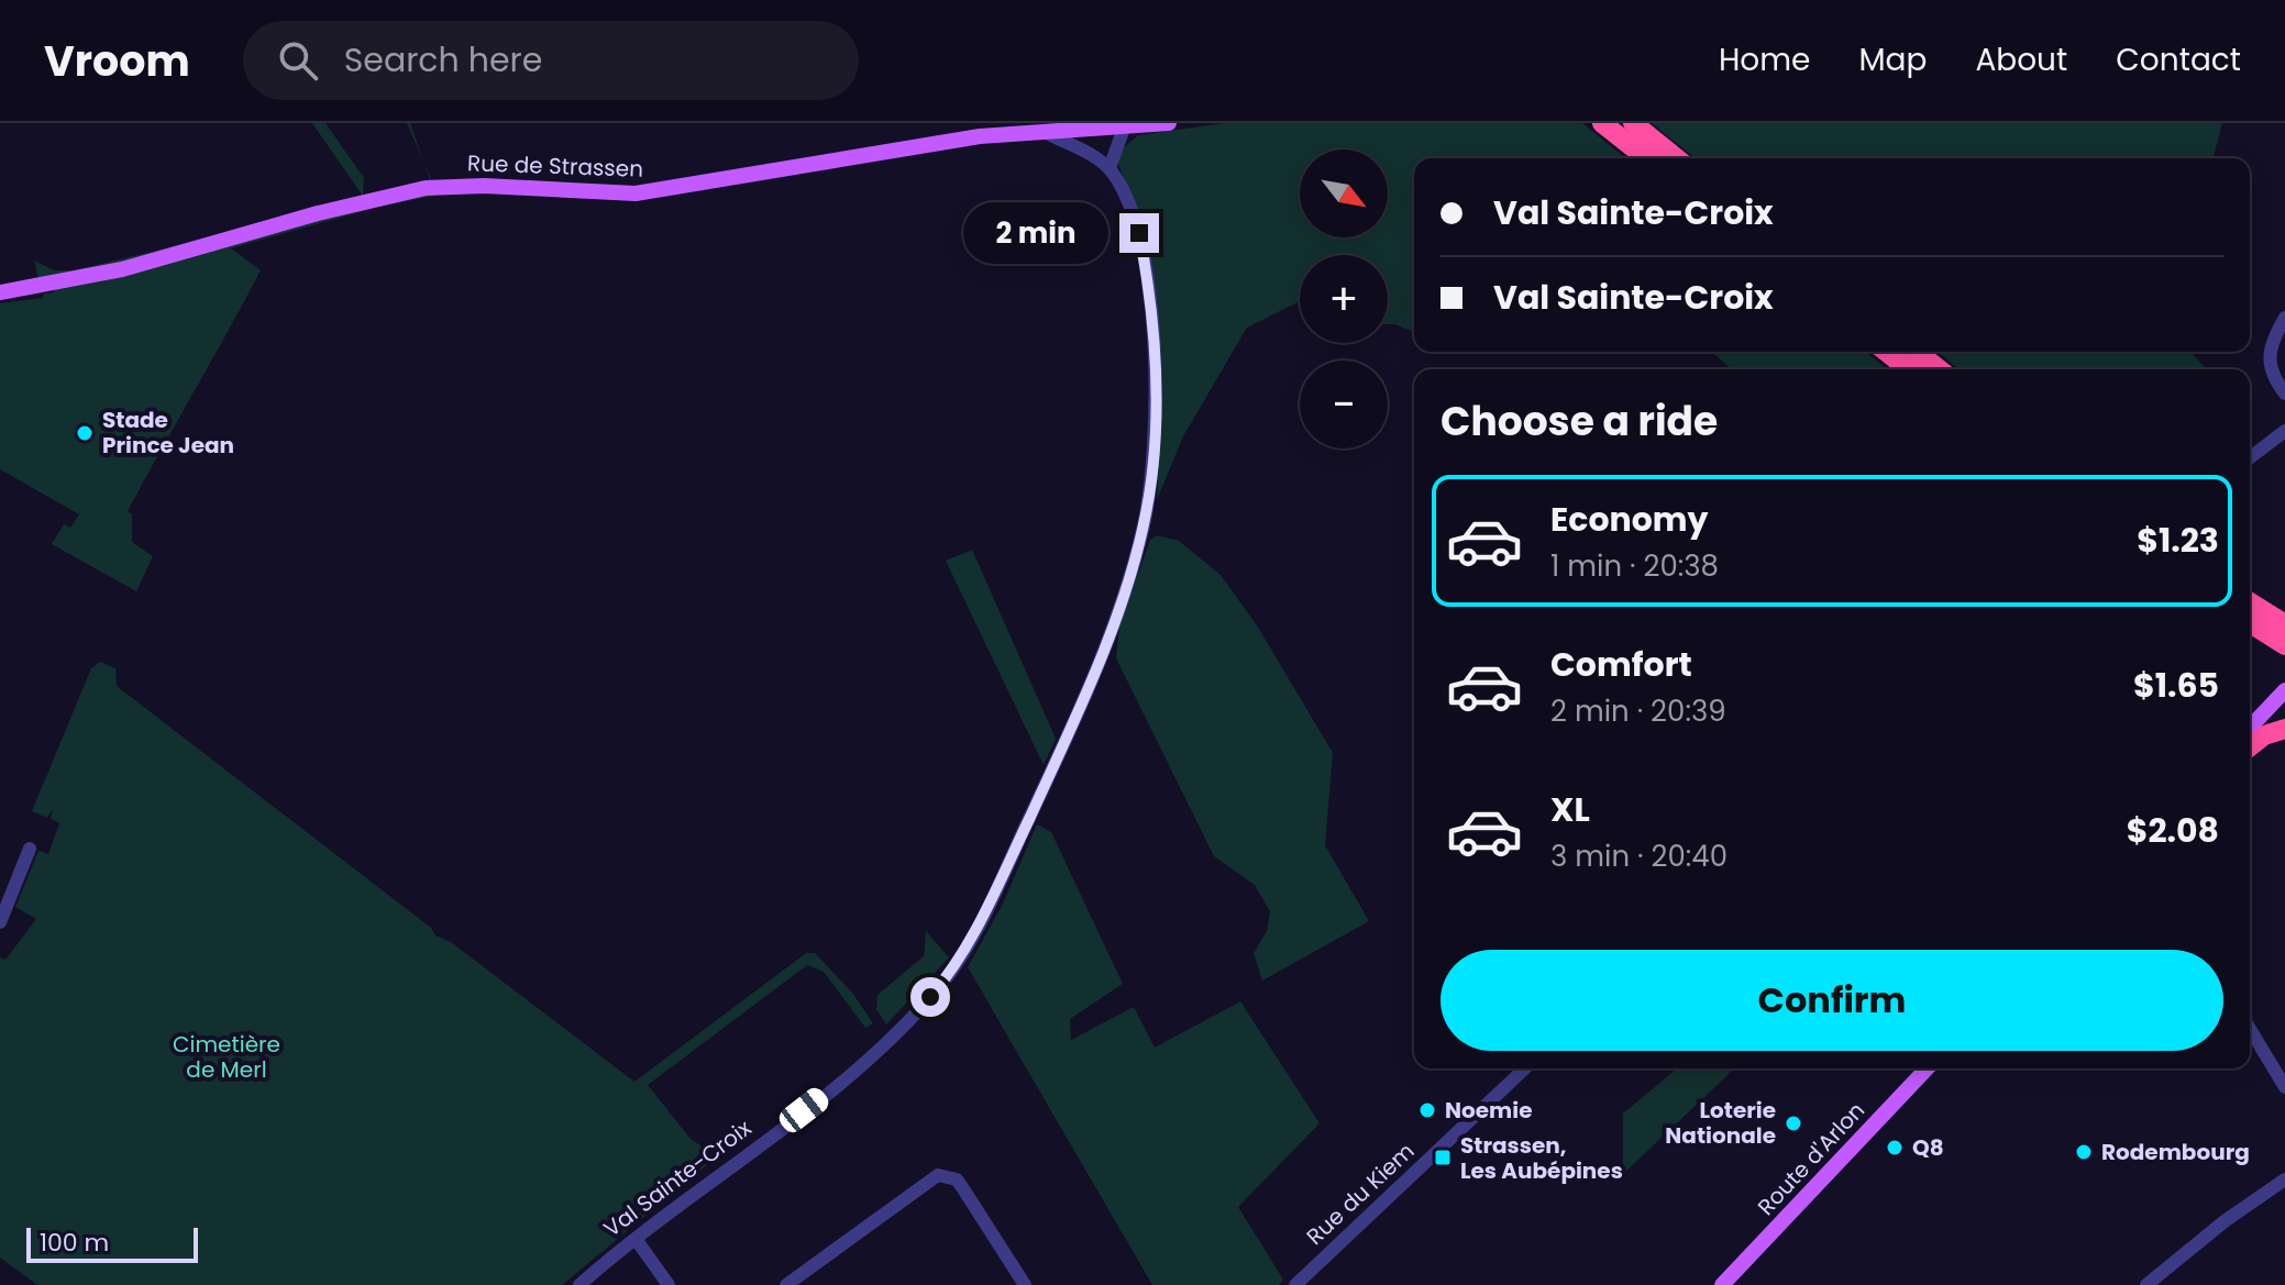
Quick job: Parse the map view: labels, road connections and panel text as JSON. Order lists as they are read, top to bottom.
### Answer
{
  "streets": {
    "main road": ["Rue de Strassen", "Route d'Arlon"],
    "street": ["Val Sainte-Croix", "Rue du Kiem"]
  },
  "parks": ["Cimetière de Merl"],
  "places": {
    "other": [
      "Stade Prince Jean",
      "Noemie",
      "Loterie Nationale",
      "Q8",
      "Rodembourg"
    ],
    "transit": ["Strassen, Les Aubépines"]
  },
  "scale_bar": "100 m",
  "north": "bottom right",
  "page": {
    "header": "Vroom",
    "search": "Search here",
    "nav": [
      "Home",
      "Map",
      "About",
      "Contact"
    ],
    "map_buttons": ["+", "−"],
    "banner": ["Val Sainte-Croix", "Val Sainte-Croix"],
    "bubble": "2 min",
    "heading": "Choose a ride",
    "list": [
      {
        "name": "Economy",
        "note": "1 min · 20:38",
        "value": "$1.23"
      },
      {
        "name": "Comfort",
        "note": "2 min · 20:39",
        "value": "$1.65"
      },
      {
        "name": "XL",
        "note": "3 min · 20:40",
        "value": "$2.08"
      }
    ],
    "buttons": "Confirm",
    "scale": "100 m"
  }
}
